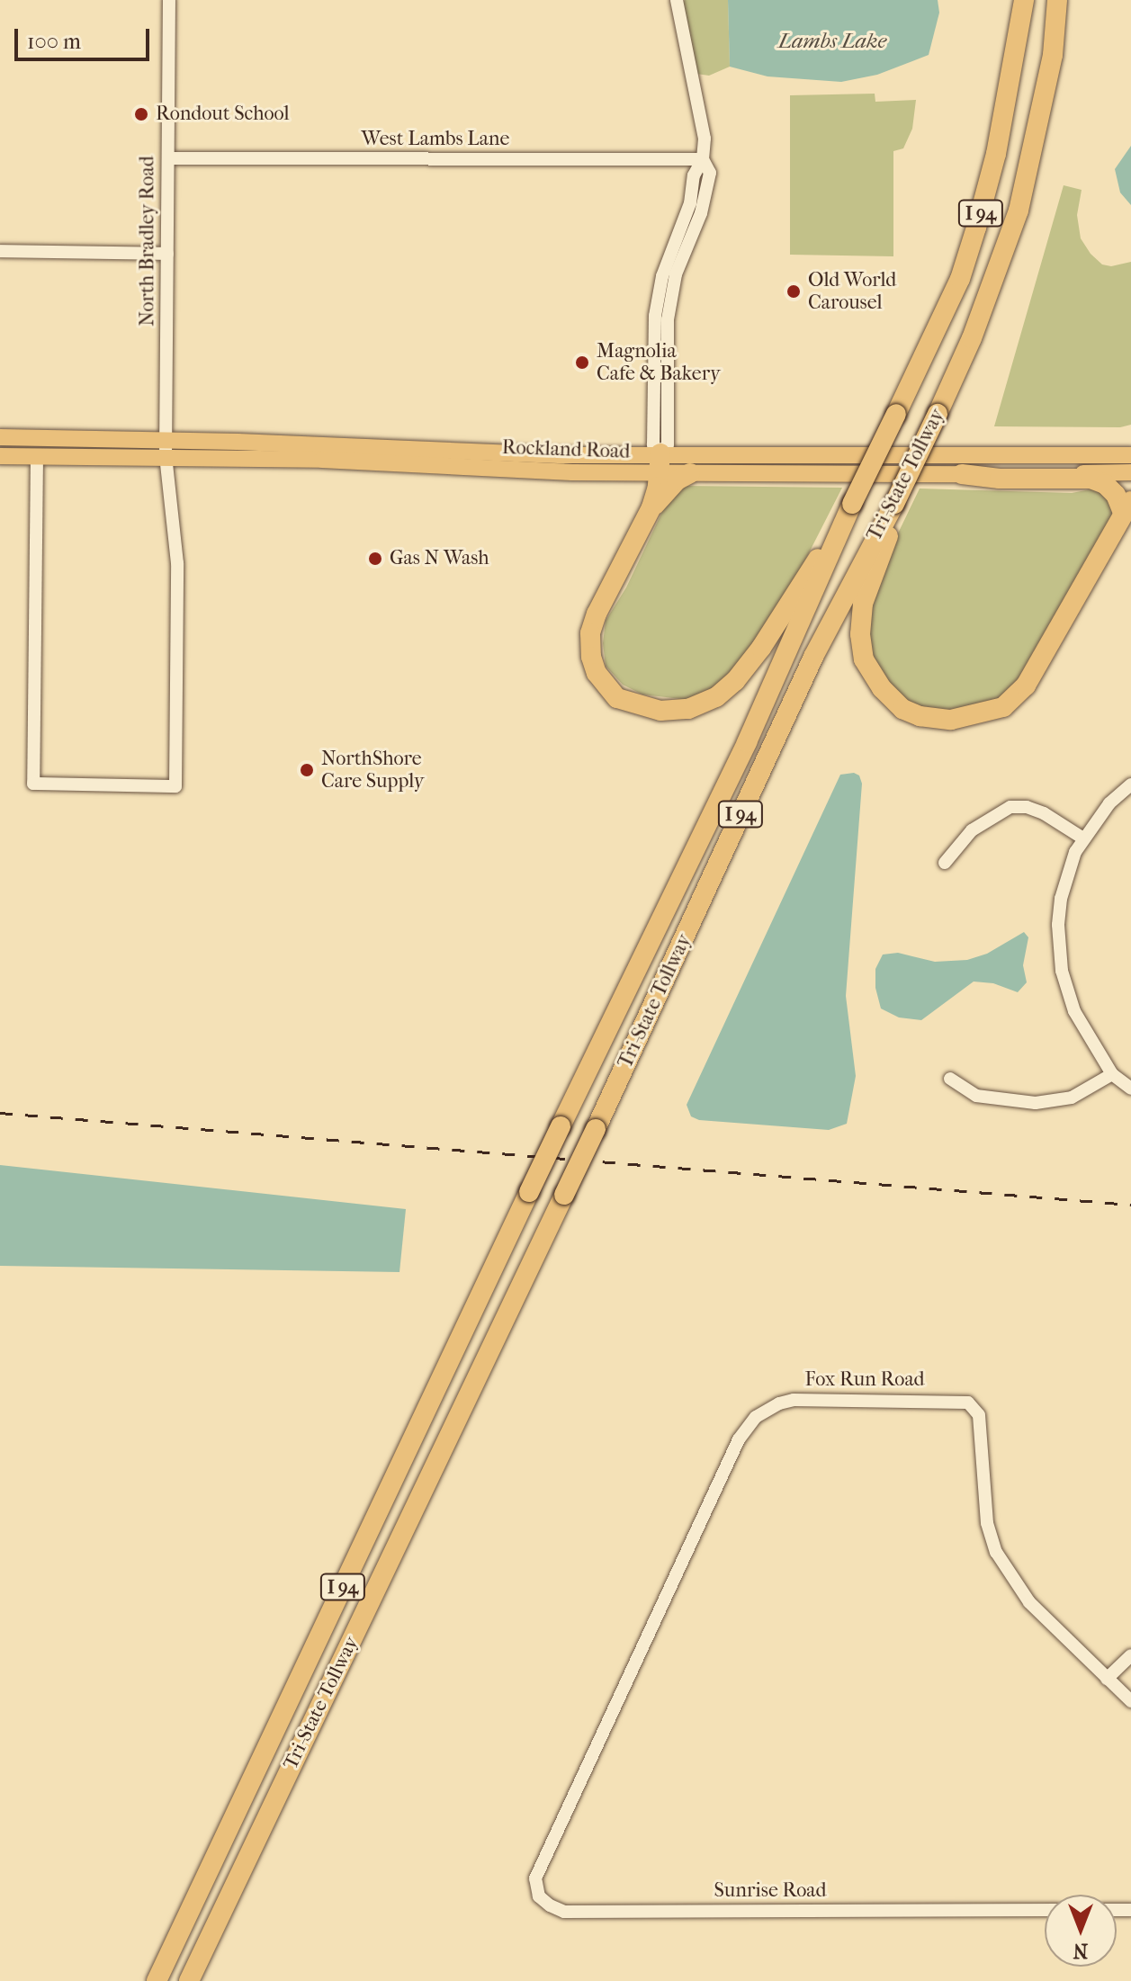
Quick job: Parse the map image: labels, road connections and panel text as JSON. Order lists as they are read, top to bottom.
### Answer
{
  "streets": {
    "highway": ["I 94", "Tri-State Tollway"],
    "main road": ["Rockland Road"],
    "street": [
      "West Lambs Lane",
      "North Bradley Road",
      "Fox Run Road",
      "Sunrise Road"
    ]
  },
  "crossings": [
    ["West Lambs Lane", "North Bradley Road"],
    ["North Bradley Road", "Rockland Road"],
    ["Fox Run Road", "Sunrise Road"]
  ],
  "water": ["Lambs Lake"],
  "places": [
    "Rondout School",
    "Old World Carousel",
    "Magnolia Cafe & Bakery",
    "Gas N Wash",
    "NorthShore Care Supply"
  ],
  "scale_bar": "100 m",
  "north": "bottom"
}
